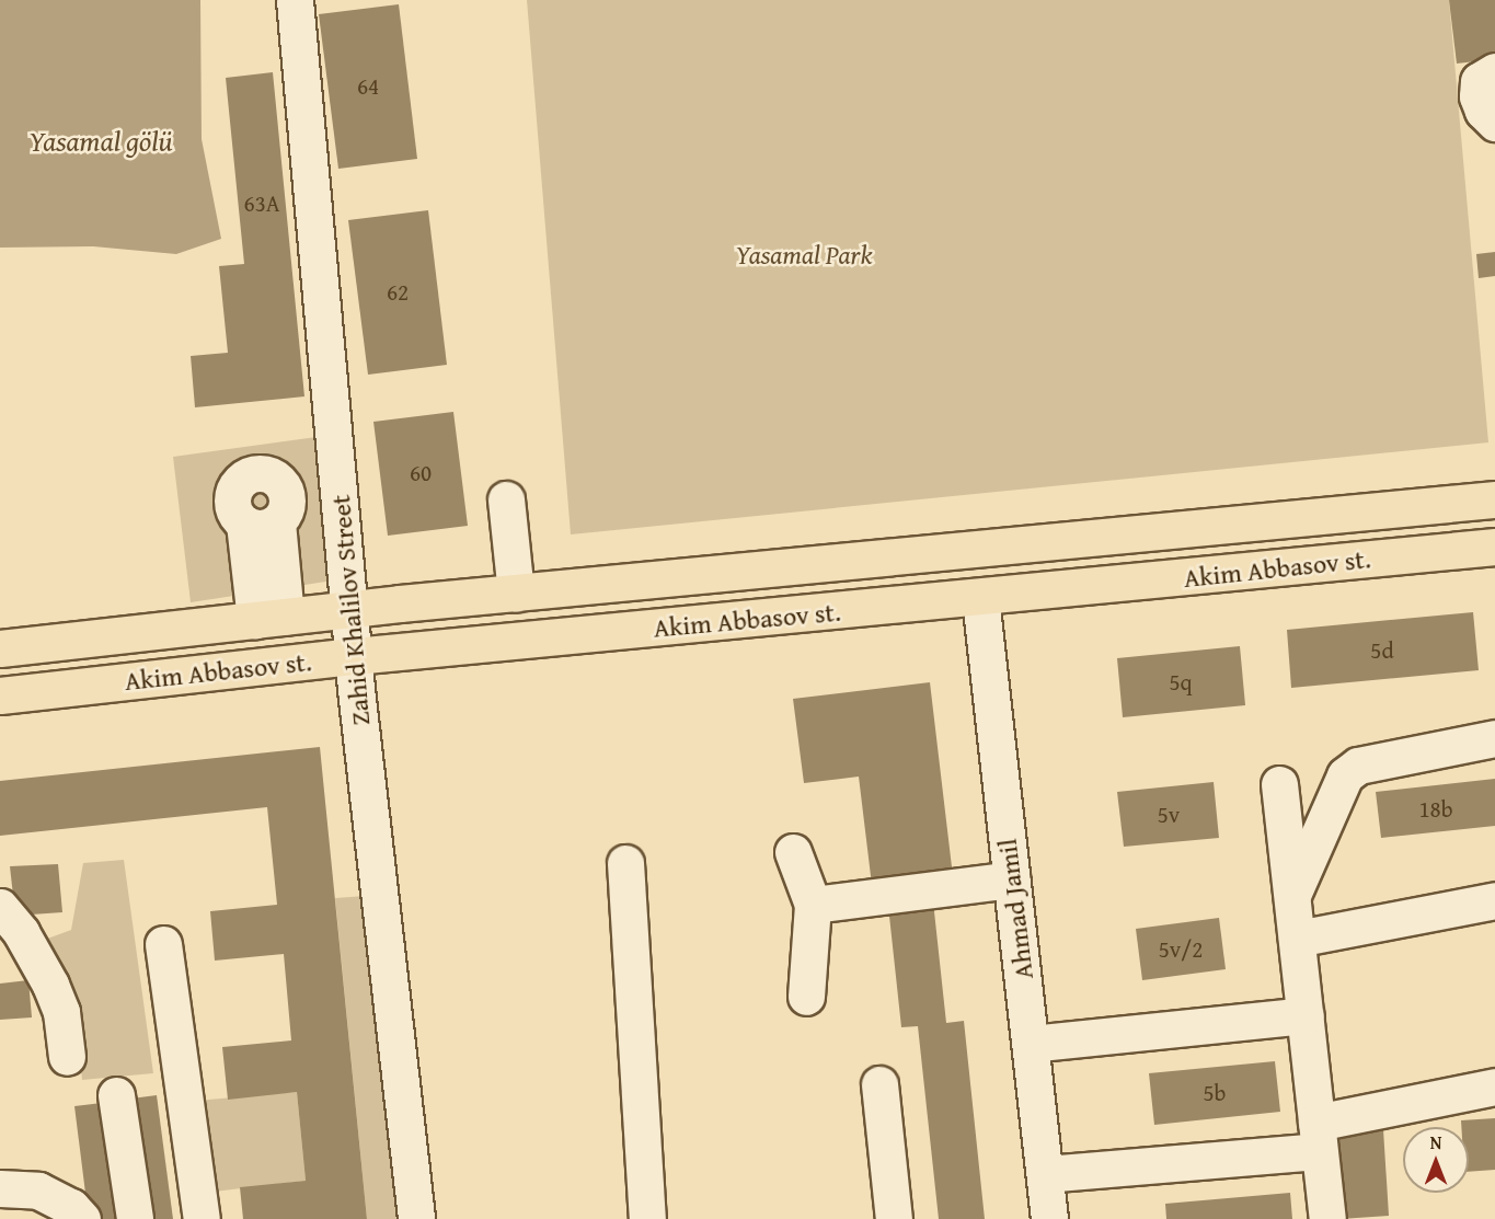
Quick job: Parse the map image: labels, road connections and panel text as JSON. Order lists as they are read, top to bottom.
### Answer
{
  "streets": {
    "main road": ["Akim Abbasov st."],
    "street": ["Zahid Khalilov Street", "Ahmad Jamil"]
  },
  "crossings": [
    ["Akim Abbasov st.", "Zahid Khalilov Street"],
    ["Akim Abbasov st.", "Ahmad Jamil"]
  ],
  "water": ["Yasamal gölü"],
  "parks": ["Yasamal Park"],
  "house_numbers": [
    "64",
    "63A",
    "62",
    "60",
    "5d",
    "5q",
    "18b",
    "5v",
    "5v/2",
    "5b"
  ],
  "north": "top"
}
